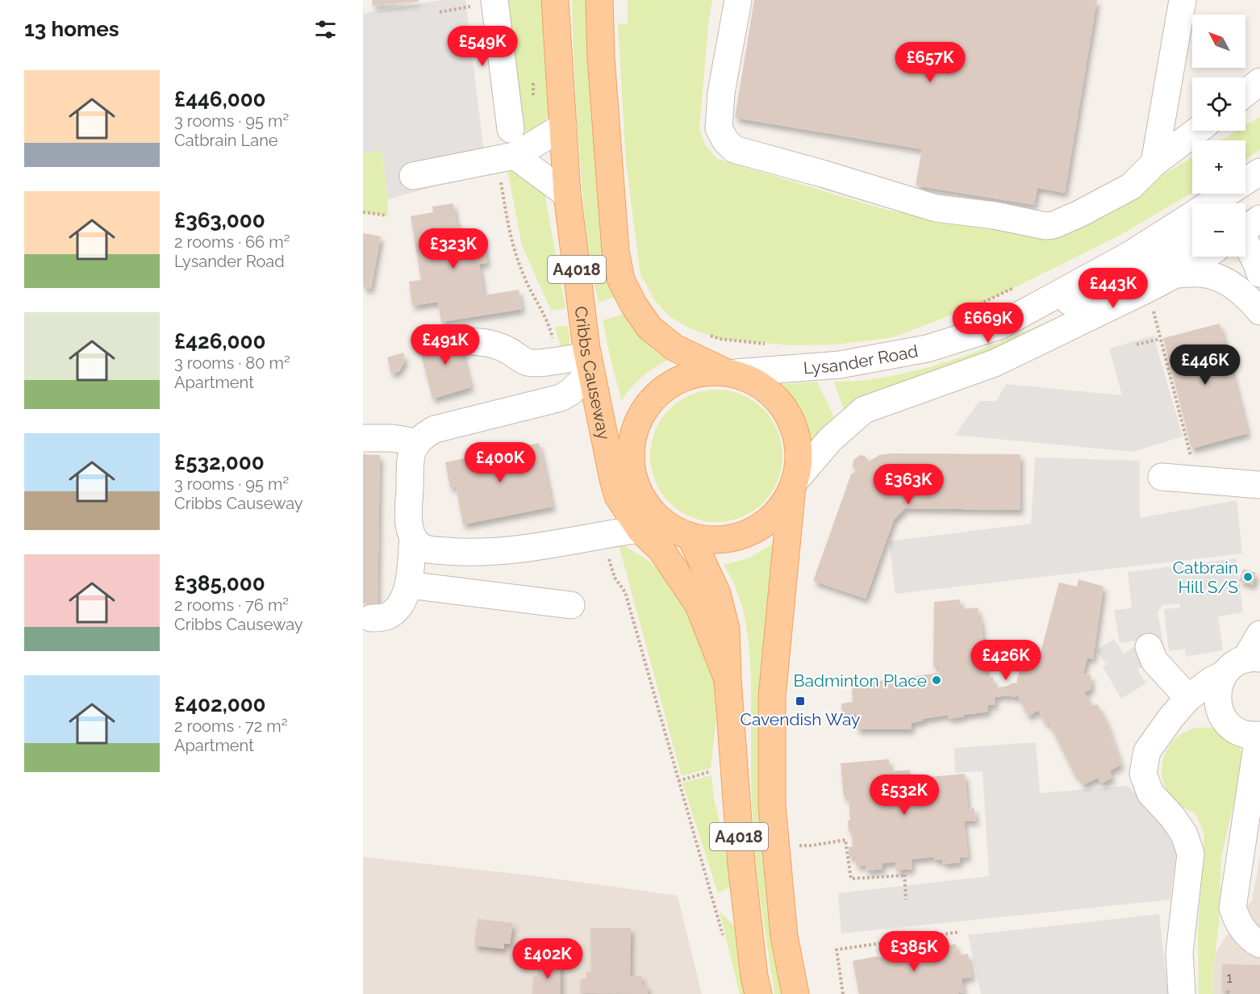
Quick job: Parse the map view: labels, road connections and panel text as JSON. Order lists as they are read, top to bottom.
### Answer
{
  "streets": {
    "main road": ["A4018", "Cribbs Causeway"],
    "street": ["Lysander Road"]
  },
  "crossings": [
    ["A4018", "Lysander Road"],
    ["A4018", "Cribbs Causeway"]
  ],
  "places": {
    "other": ["Catbrain Hill S/S", "Badminton Place"],
    "transit": ["Cavendish Way"]
  },
  "house_numbers": ["1"],
  "north": "top left",
  "page": {
    "heading": "13 homes",
    "map_buttons": ["+", "−"],
    "price": [
      "£549K",
      "£657K",
      "£323K",
      "£443K",
      "£669K",
      "£491K",
      "£446K",
      "£400K",
      "£363K",
      "£426K",
      "£532K",
      "£385K",
      "£402K"
    ],
    "list": [
      {
        "name": "£446,000",
        "note": "3 rooms · 95 m² · Catbrain Lane"
      },
      {
        "name": "£363,000",
        "note": "2 rooms · 66 m² · Lysander Road"
      },
      {
        "name": "£426,000",
        "note": "3 rooms · 80 m² · Apartment"
      },
      {
        "name": "£532,000",
        "note": "3 rooms · 95 m² · Cribbs Causeway"
      },
      {
        "name": "£385,000",
        "note": "2 rooms · 76 m² · Cribbs Causeway"
      },
      {
        "name": "£402,000",
        "note": "2 rooms · 72 m² · Apartment"
      }
    ]
  }
}
